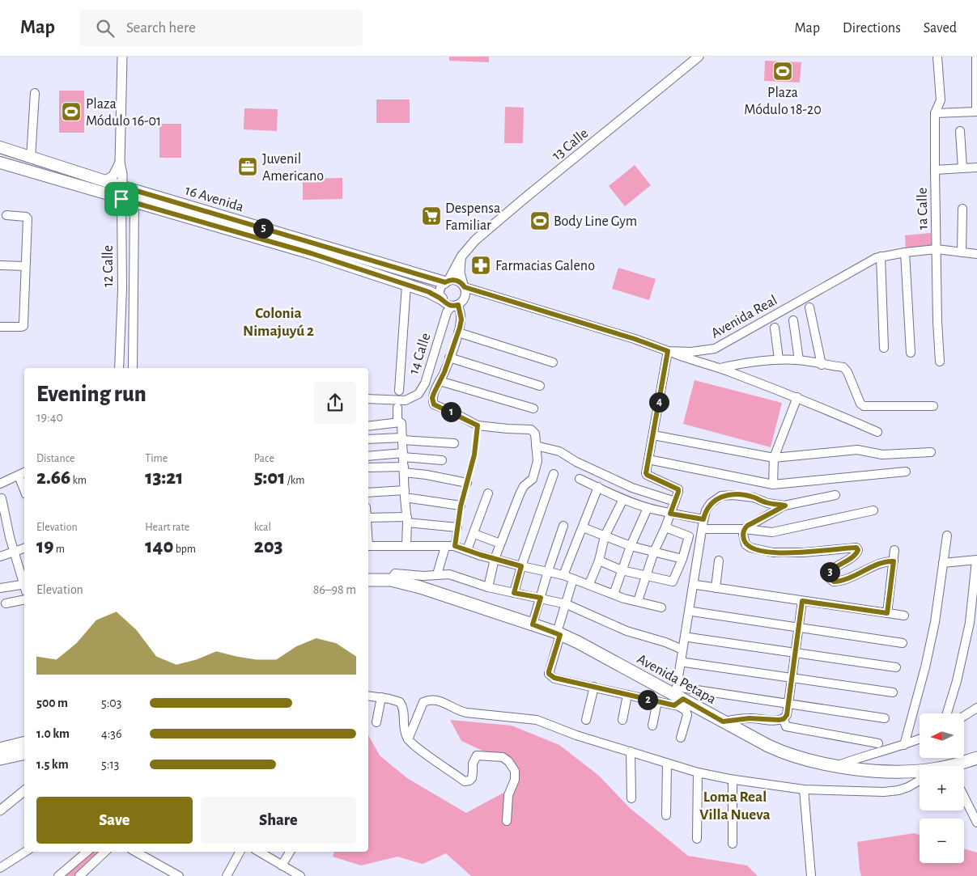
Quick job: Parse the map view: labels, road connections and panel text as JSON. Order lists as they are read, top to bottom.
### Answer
{
  "streets": {
    "main road": ["16 Avenida", "Avenida Petapa"],
    "street": [
      "13 Calle",
      "1a Calle",
      "12 Calle",
      "Avenida Real",
      "14 Calle"
    ]
  },
  "crossings": [
    ["13 Calle", "16 Avenida"],
    ["13 Calle", "Avenida Real"],
    ["13 Calle", "14 Calle"],
    ["16 Avenida", "12 Calle"],
    ["16 Avenida", "Avenida Real"],
    ["16 Avenida", "14 Calle"],
    ["1a Calle", "Avenida Real"],
    ["Avenida Real", "14 Calle"]
  ],
  "districts": ["Colonia Nimajuyú 2", "Loma Real Villa Nueva"],
  "places": {
    "sports": ["Plaza Módulo 18-20", "Plaza Módulo 16-01", "Body Line Gym"],
    "office": ["Juvenil Americano"],
    "supermarket": ["Despensa Familiar"],
    "pharmacy": ["Farmacias Galeno"]
  },
  "north": "left",
  "page": {
    "header": "Map",
    "search": "Search here",
    "nav": ["Map", "Directions", "Saved"],
    "pins": [
      "5",
      "4",
      "1",
      "3",
      "2"
    ],
    "heading": ["Evening run", "19:40"],
    "stats": [
      ["Distance", "2.66 km"],
      ["Time", "13:21"],
      ["Pace", "5:01 /km"],
      ["Elevation", "19 m"],
      ["Heart rate", "140 bpm"],
      ["kcal", "203"]
    ],
    "chart": ["Elevation", "86–98 m"],
    "list": [
      {
        "name": "500 m",
        "note": "5:03"
      },
      {
        "name": "1.0 km",
        "note": "4:36"
      },
      {
        "name": "1.5 km",
        "note": "5:13"
      }
    ],
    "map_buttons": ["+", "−"],
    "buttons": ["Save", "Share"]
  }
}
